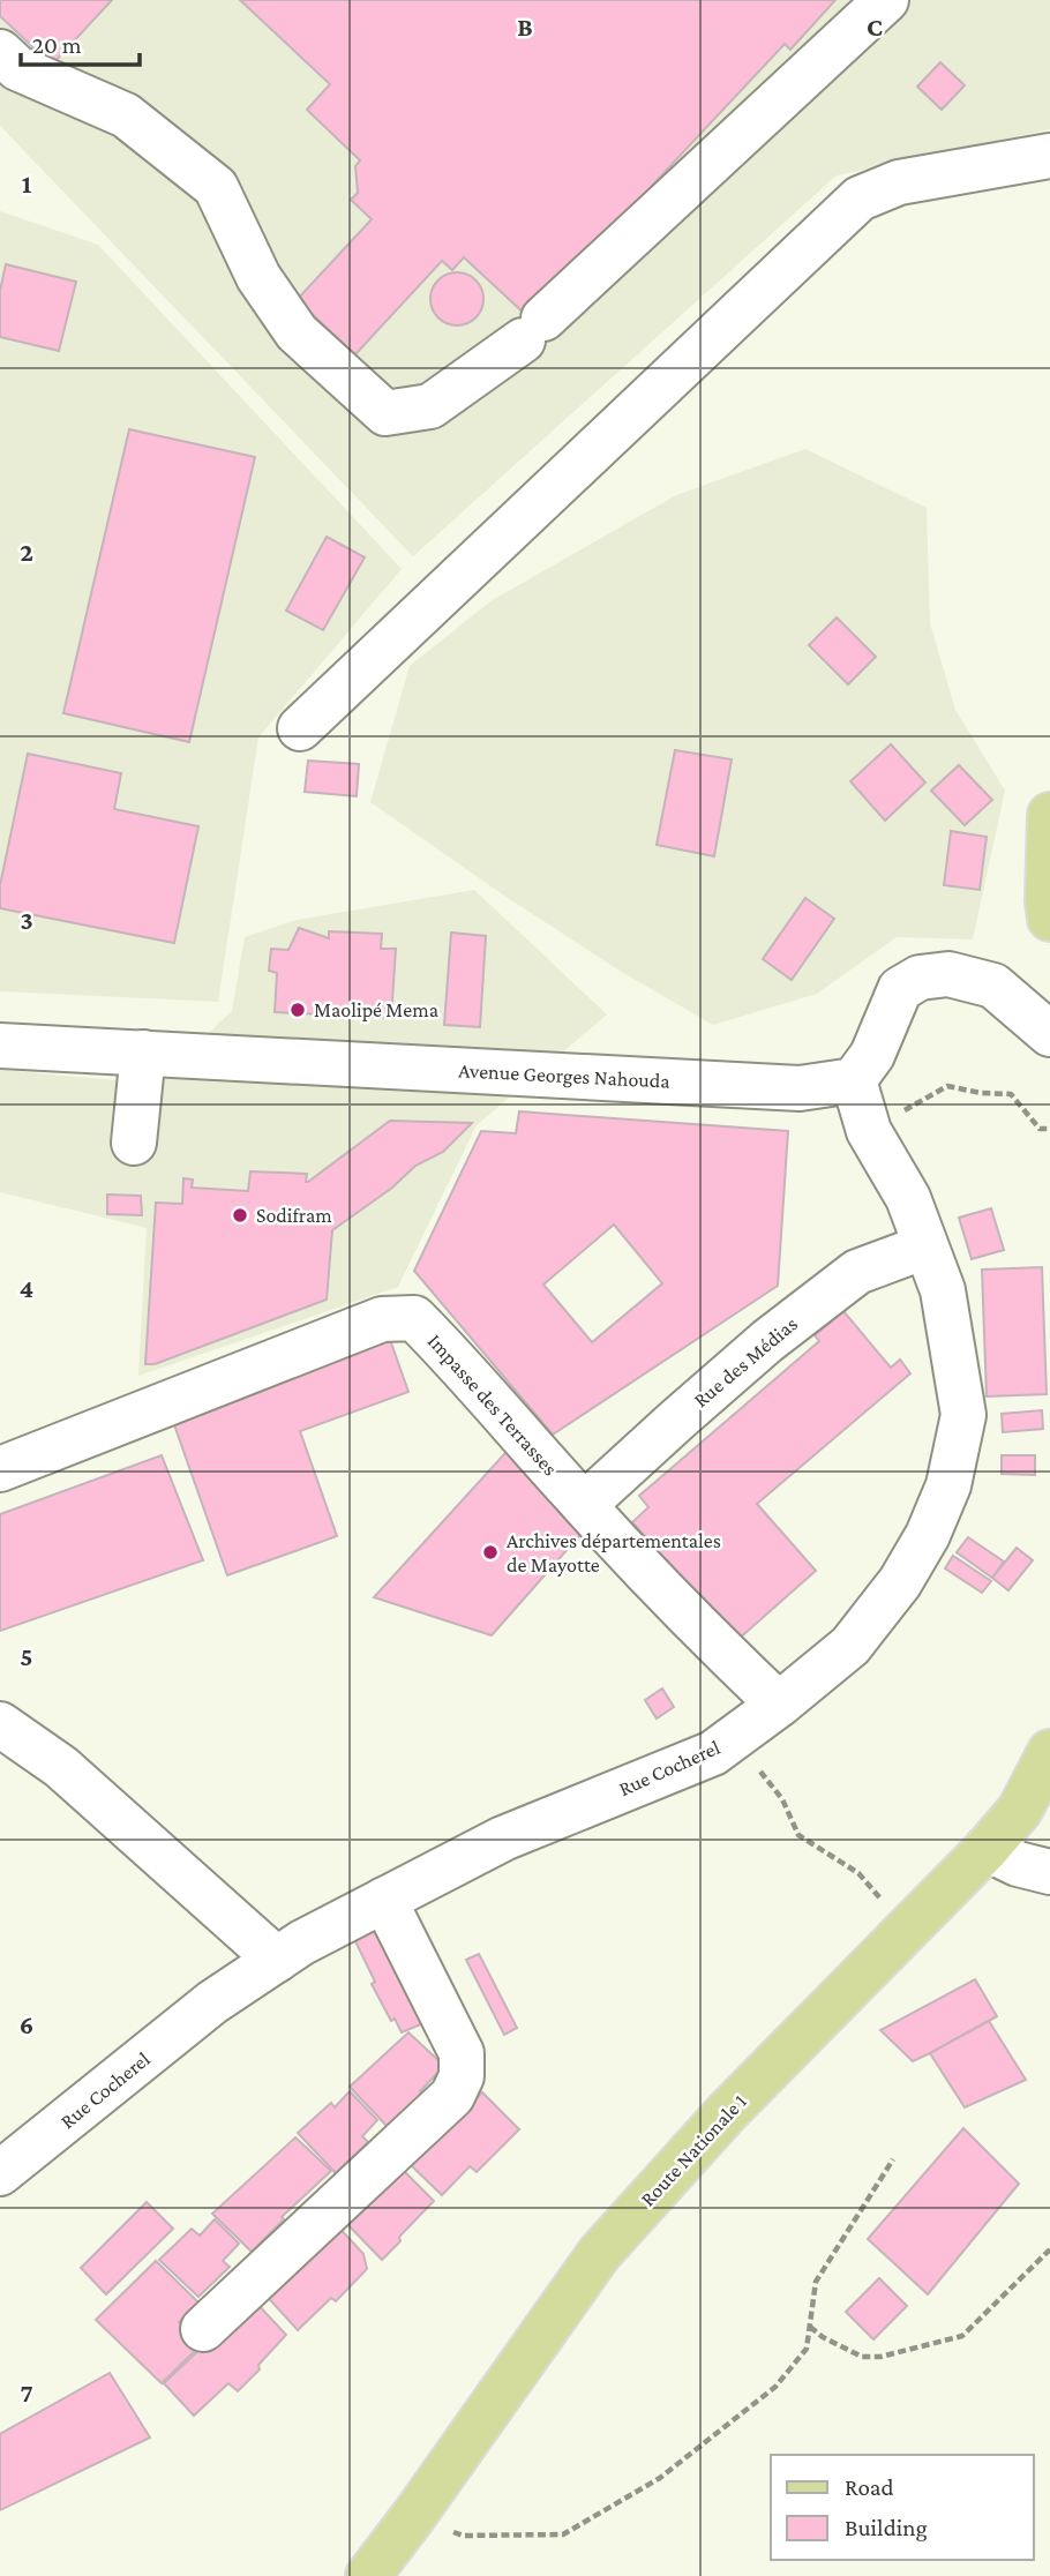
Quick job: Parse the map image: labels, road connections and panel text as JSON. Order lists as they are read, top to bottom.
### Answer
{
  "streets": {
    "main road": ["Route Nationale 1"],
    "street": [
      "Avenue Georges Nahouda",
      "Rue des Médias",
      "Impasse des Terrasses",
      "Rue Cocherel"
    ]
  },
  "crossings": [
    ["Avenue Georges Nahouda", "Rue Cocherel"],
    ["Rue des Médias", "Impasse des Terrasses"],
    ["Rue des Médias", "Rue Cocherel"],
    ["Impasse des Terrasses", "Rue Cocherel"]
  ],
  "places": ["Maolipé Mema", "Sodifram", "Archives départementales de Mayotte"],
  "legend": ["Road", "Building"],
  "scale_bar": "20 m",
  "grid": {
    "columns": ["B", "C"],
    "rows": [
      "1",
      "2",
      "3",
      "4",
      "5",
      "6",
      "7"
    ]
  }
}
